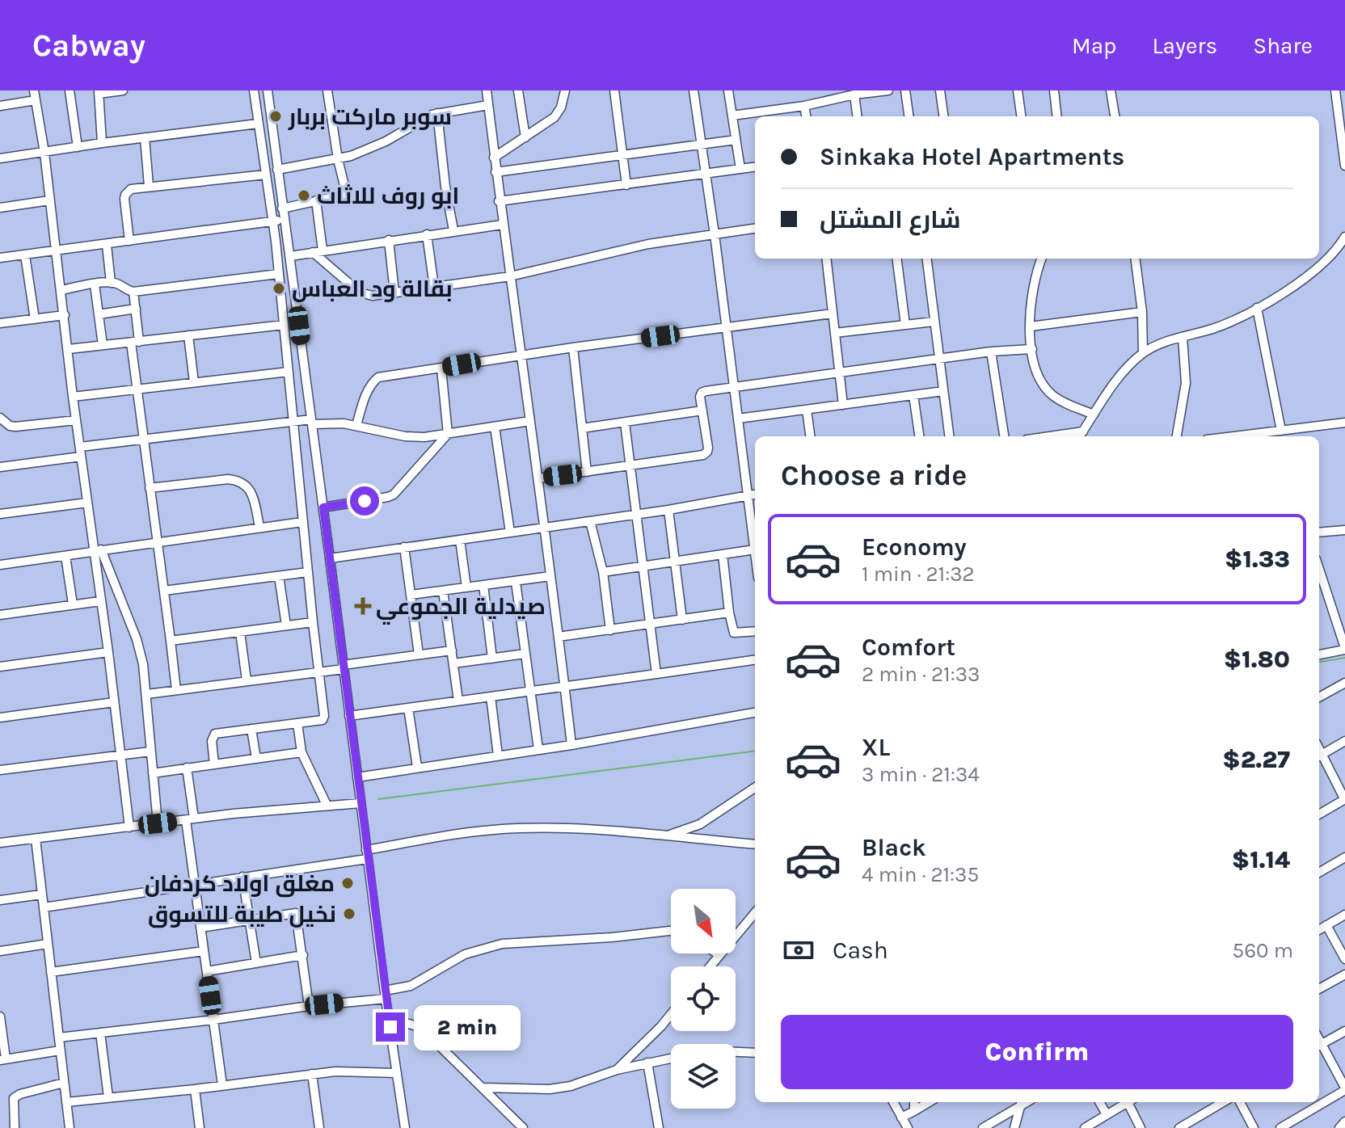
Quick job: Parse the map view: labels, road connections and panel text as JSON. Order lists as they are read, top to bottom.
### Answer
{
  "places": {
    "other": [
      "سوبر ماركت بربار",
      "ابو روف للاثاث",
      "بقالة ود العباس",
      "مغلق اولاد كردفان",
      "نخيل طيبة للتسوق"
    ],
    "health": ["صيدلية الجموعي"]
  },
  "north": "bottom right",
  "page": {
    "header": "Cabway",
    "nav": ["Map", "Layers", "Share"],
    "banner": ["Sinkaka Hotel Apartments", "شارع المشتل"],
    "heading": "Choose a ride",
    "list": [
      {
        "name": "Economy",
        "note": "1 min · 21:32",
        "value": "$1.33"
      },
      {
        "name": "Comfort",
        "note": "2 min · 21:33",
        "value": "$1.80"
      },
      {
        "name": "XL",
        "note": "3 min · 21:34",
        "value": "$2.27"
      },
      {
        "name": "Black",
        "note": "4 min · 21:35",
        "value": "$1.14"
      }
    ],
    "pay": ["Cash", "560 m"],
    "buttons": "Confirm",
    "bubble": "2 min"
  }
}
